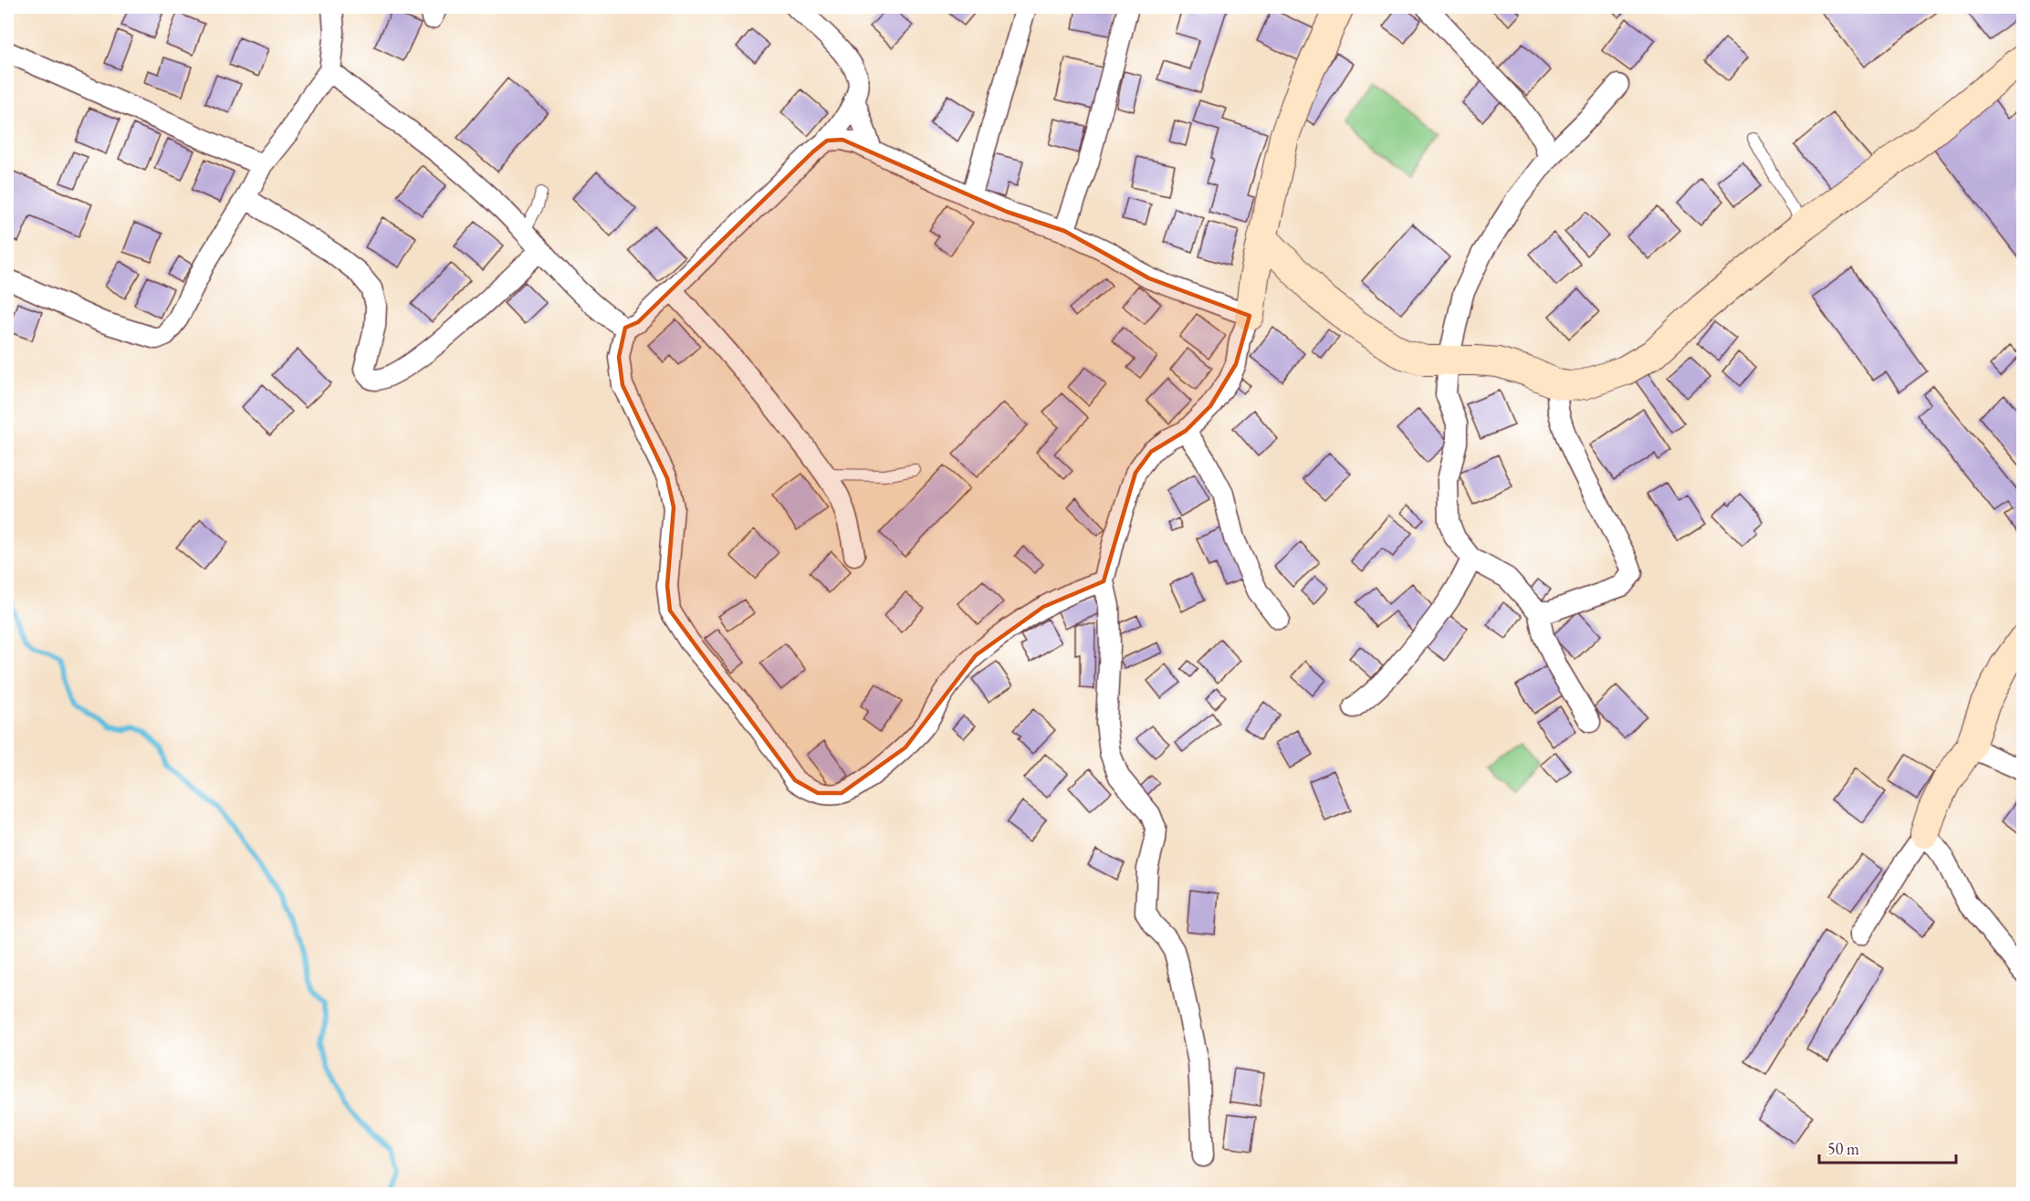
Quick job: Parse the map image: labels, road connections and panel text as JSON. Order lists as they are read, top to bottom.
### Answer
{
  "scale_bar": "50 m"
}
